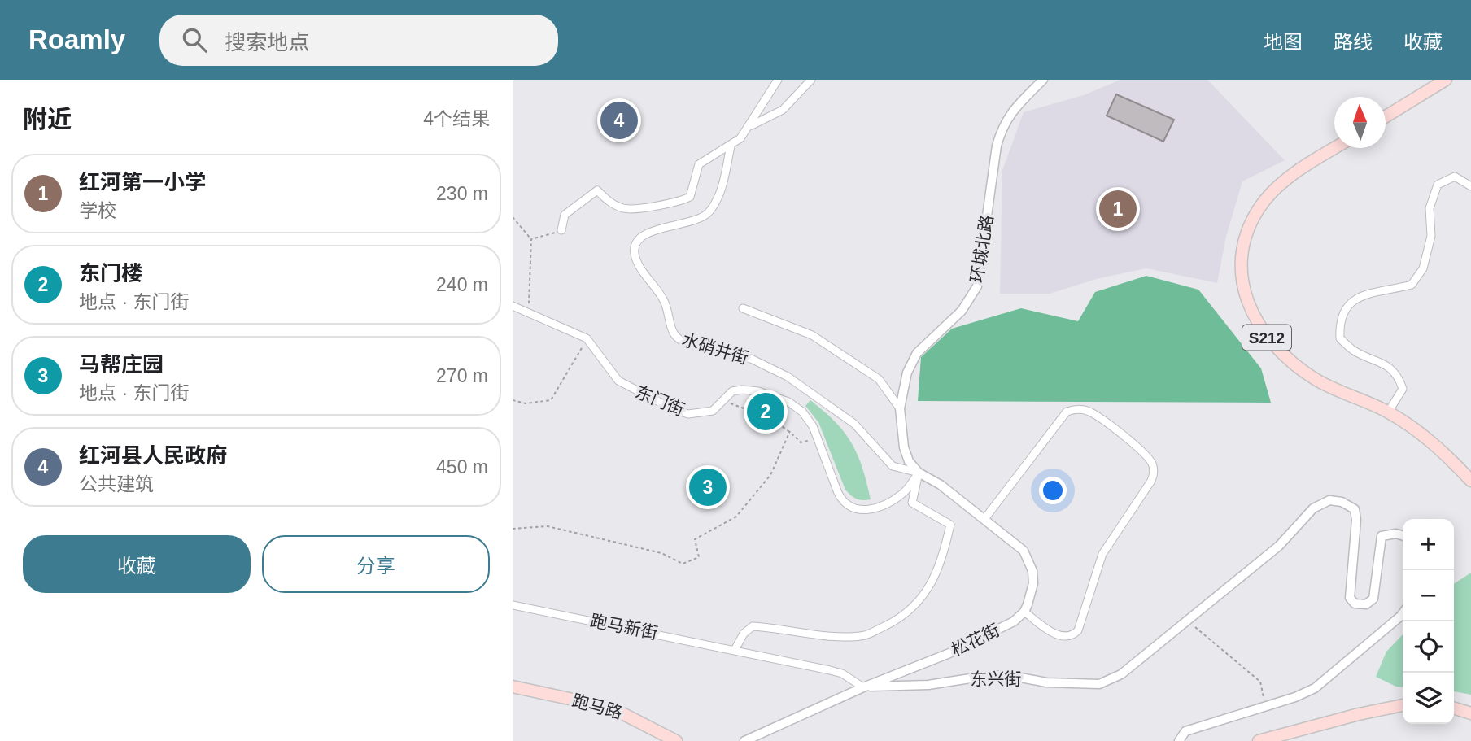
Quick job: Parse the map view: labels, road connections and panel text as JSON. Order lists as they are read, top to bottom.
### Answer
{
  "streets": {
    "main road": ["S212", "跑马路"],
    "street": [
      "环城北路",
      "水硝井街",
      "东门街",
      "跑马新街",
      "松花街",
      "东兴街"
    ]
  },
  "crossings": [
    ["环城北路", "水硝井街"],
    ["环城北路", "东门街"],
    ["水硝井街", "东门街"],
    ["松花街", "东兴街"]
  ],
  "north": "top",
  "page": {
    "header": "Roamly",
    "search": "搜索地点",
    "nav": ["地图", "路线", "收藏"],
    "heading": ["附近", "4个结果"],
    "pins": [
      "4",
      "1",
      "2",
      "3"
    ],
    "list": [
      {
        "mark": "1",
        "name": "红河第一小学",
        "note": "学校",
        "value": "230 m"
      },
      {
        "mark": "2",
        "name": "东门楼",
        "note": "地点 · 东门街",
        "value": "240 m"
      },
      {
        "mark": "3",
        "name": "马帮庄园",
        "note": "地点 · 东门街",
        "value": "270 m"
      },
      {
        "mark": "4",
        "name": "红河县人民政府",
        "note": "公共建筑",
        "value": "450 m"
      }
    ],
    "buttons": ["收藏", "分享"],
    "map_buttons": ["+", "−"]
  }
}
